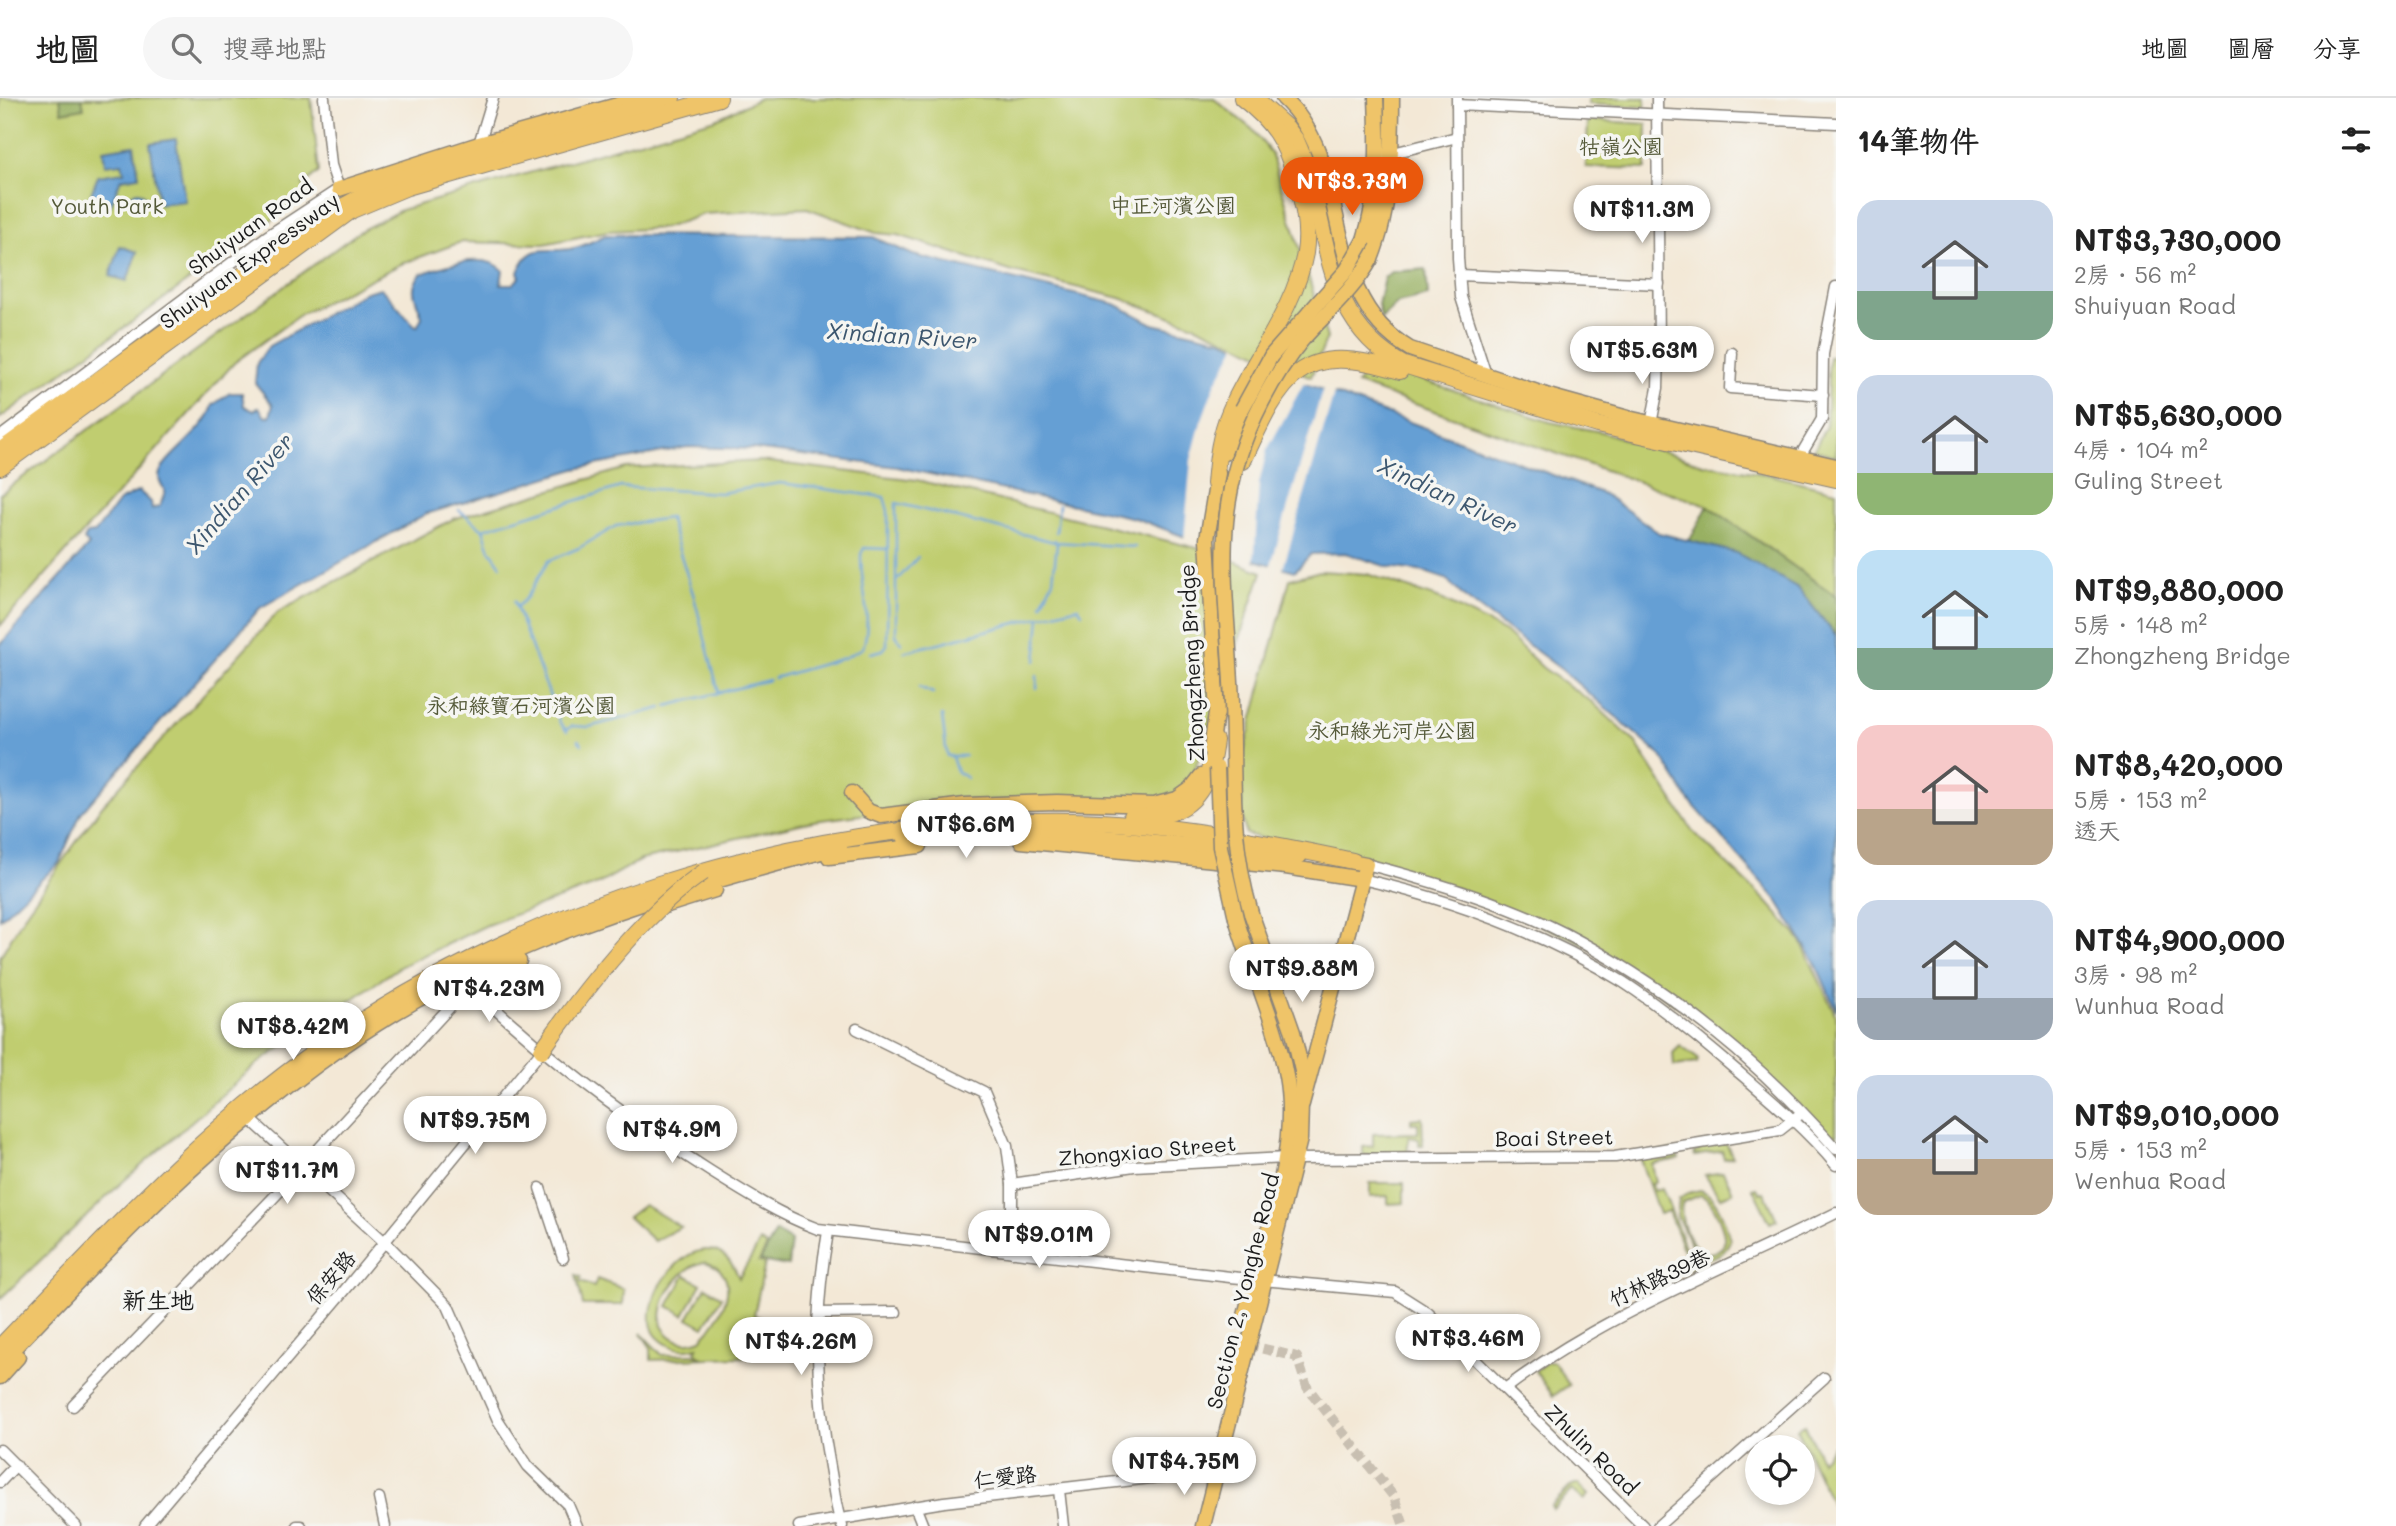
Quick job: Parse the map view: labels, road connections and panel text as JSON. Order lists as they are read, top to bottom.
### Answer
{
  "streets": {
    "highway": ["Shuiyuan Expressway"],
    "main road": ["Shuiyuan Road", "Zhongzheng Bridge", "Section 2, Yonghe Road"],
    "street": [
      "Boai Street",
      "Zhongxiao Street",
      "保安路",
      "竹林路39巷",
      "Zhulin Road",
      "仁愛路"
    ]
  },
  "crossings": [
    ["Zhongzheng Bridge", "Boai Street"],
    ["Zhongzheng Bridge", "Zhongxiao Street"],
    ["Zhongzheng Bridge", "Section 2, Yonghe Road"],
    ["Boai Street", "Zhongxiao Street"],
    ["Boai Street", "Section 2, Yonghe Road"],
    ["Zhongxiao Street", "Section 2, Yonghe Road"],
    ["保安路", "Zhulin Road"],
    ["竹林路39巷", "Zhulin Road"],
    ["Section 2, Yonghe Road", "Zhulin Road"],
    ["Section 2, Yonghe Road", "仁愛路"]
  ],
  "districts": ["新生地"],
  "water": ["Xindian River"],
  "parks": [
    "牯嶺公園",
    "中正河濱公園",
    "Youth Park",
    "永和綠寶石河濱公園",
    "永和綠光河岸公園"
  ],
  "page": {
    "header": "地圖",
    "search": "搜尋地點",
    "nav": ["地圖", "圖層", "分享"],
    "heading": "14筆物件",
    "price": [
      "NT$3.73M",
      "NT$11.3M",
      "NT$5.63M",
      "NT$6.6M",
      "NT$9.88M",
      "NT$4.23M",
      "NT$8.42M",
      "NT$9.75M",
      "NT$4.9M",
      "NT$11.7M",
      "NT$9.01M",
      "NT$3.46M",
      "NT$4.26M",
      "NT$4.75M"
    ],
    "list": [
      {
        "name": "NT$3,730,000",
        "note": "2房 · 56 m² · Shuiyuan Road"
      },
      {
        "name": "NT$5,630,000",
        "note": "4房 · 104 m² · Guling Street"
      },
      {
        "name": "NT$9,880,000",
        "note": "5房 · 148 m² · Zhongzheng Bridge"
      },
      {
        "name": "NT$8,420,000",
        "note": "5房 · 153 m² · 透天"
      },
      {
        "name": "NT$4,900,000",
        "note": "3房 · 98 m² · Wunhua Road"
      },
      {
        "name": "NT$9,010,000",
        "note": "5房 · 153 m² · Wenhua Road"
      }
    ]
  }
}
